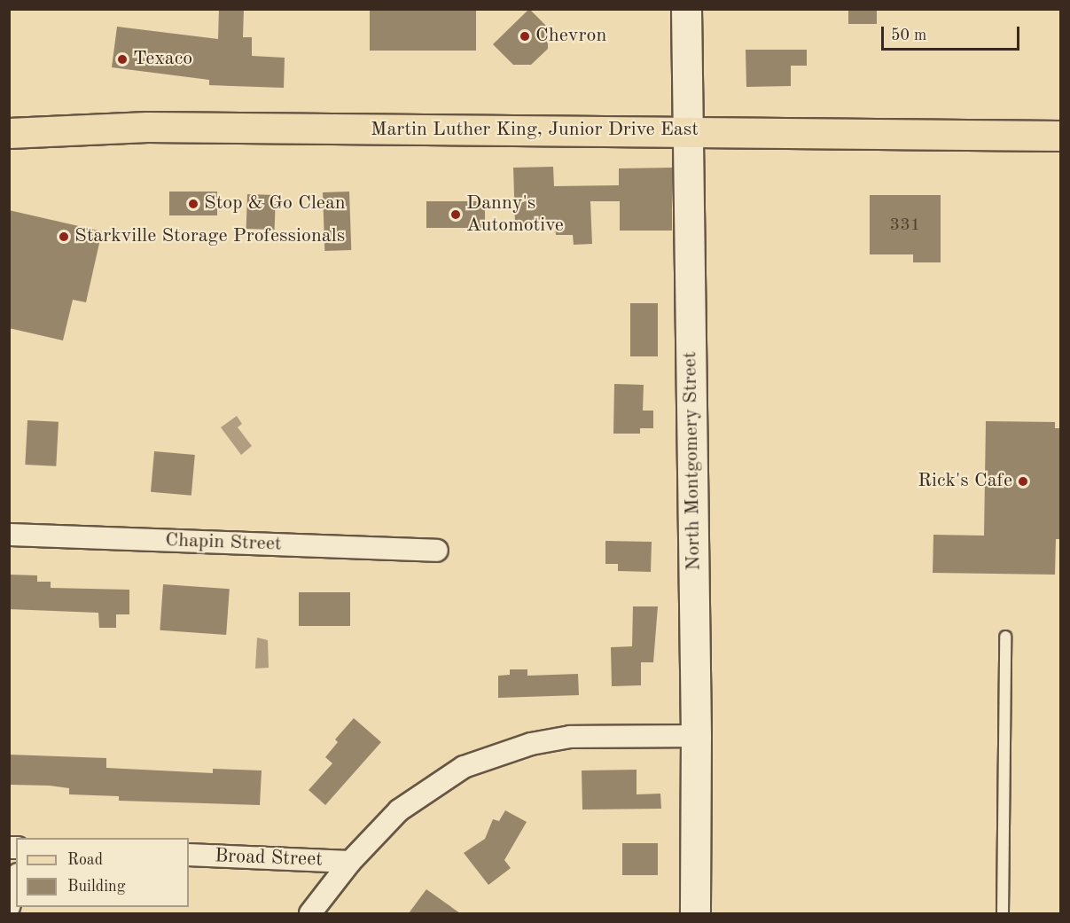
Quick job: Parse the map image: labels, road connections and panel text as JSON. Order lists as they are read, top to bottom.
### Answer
{
  "streets": {
    "main road": ["Martin Luther King, Junior Drive East"],
    "street": ["North Montgomery Street", "Chapin Street", "Broad Street"]
  },
  "crossings": [
    ["Martin Luther King, Junior Drive East", "North Montgomery Street"]
  ],
  "places": [
    "Chevron",
    "Texaco",
    "Stop & Go Clean",
    "Danny's Automotive",
    "Starkville Storage Professionals",
    "Rick's Cafe"
  ],
  "house_numbers": ["331"],
  "legend": ["Road", "Building"],
  "scale_bar": "50 m"
}
